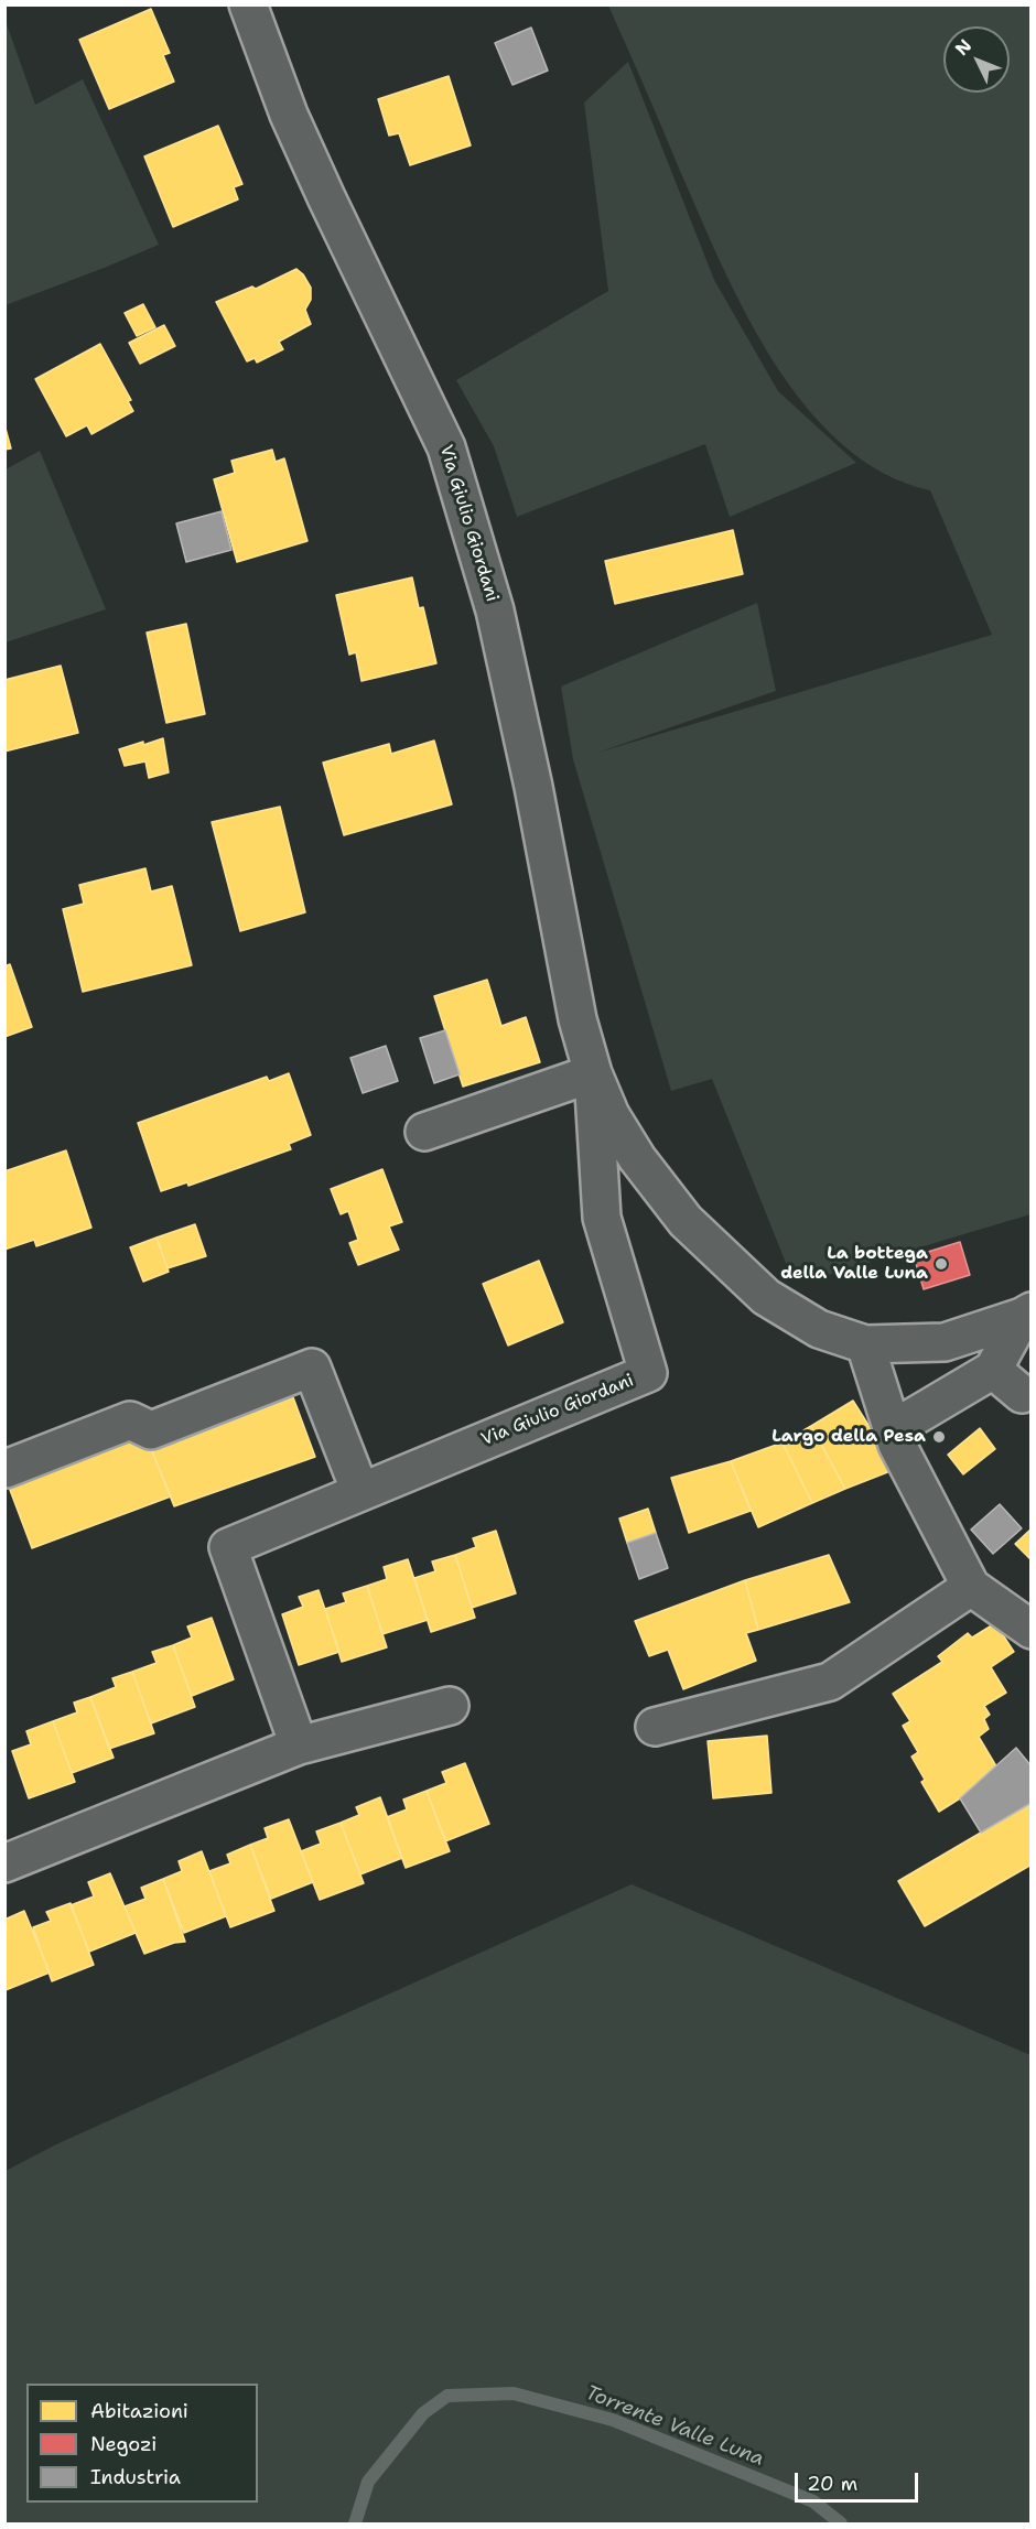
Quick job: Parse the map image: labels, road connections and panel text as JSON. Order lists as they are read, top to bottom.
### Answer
{
  "streets": {
    "street": ["Via Giulio Giordani"]
  },
  "water": ["Torrente Valle Luna"],
  "places": ["La bottega della Valle Luna", "Largo della Pesa"],
  "legend": ["Abitazioni", "Negozi", "Industria"],
  "scale_bar": "20 m",
  "north": "top left"
}
